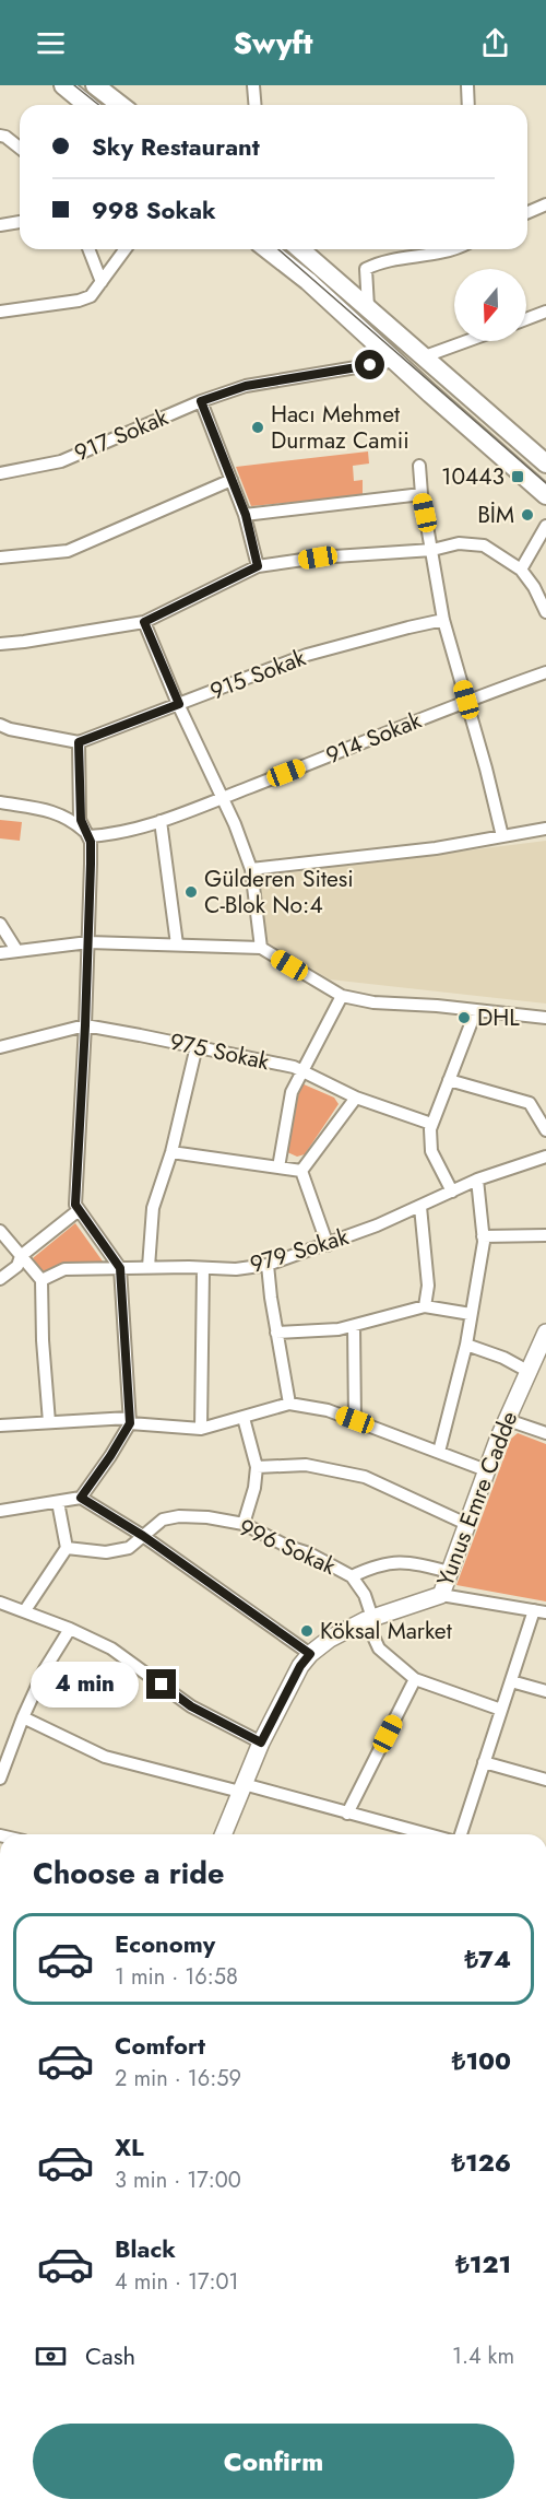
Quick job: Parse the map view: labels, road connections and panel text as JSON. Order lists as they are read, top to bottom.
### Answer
{
  "streets": {
    "street": [
      "917 Sokak",
      "915 Sokak",
      "914 Sokak",
      "975 Sokak",
      "979 Sokak",
      "Yunus Emre Cadde",
      "996 Sokak"
    ]
  },
  "crossings": [
    ["Yunus Emre Cadde", "996 Sokak"]
  ],
  "places": {
    "other": [
      "Hacı Mehmet Durmaz Camii",
      "BİM",
      "Gülderen Sitesi C-Blok No:4",
      "DHL",
      "Köksal Market"
    ],
    "transit": ["10443"]
  },
  "north": "bottom",
  "page": {
    "header": "Swyft",
    "banner": ["Sky Restaurant", "998 Sokak"],
    "bubble": "4 min",
    "heading": "Choose a ride",
    "list": [
      {
        "name": "Economy",
        "note": "1 min · 16:58",
        "value": "₺74"
      },
      {
        "name": "Comfort",
        "note": "2 min · 16:59",
        "value": "₺100"
      },
      {
        "name": "XL",
        "note": "3 min · 17:00",
        "value": "₺126"
      },
      {
        "name": "Black",
        "note": "4 min · 17:01",
        "value": "₺121"
      }
    ],
    "pay": ["Cash", "1.4 km"],
    "buttons": "Confirm"
  }
}
